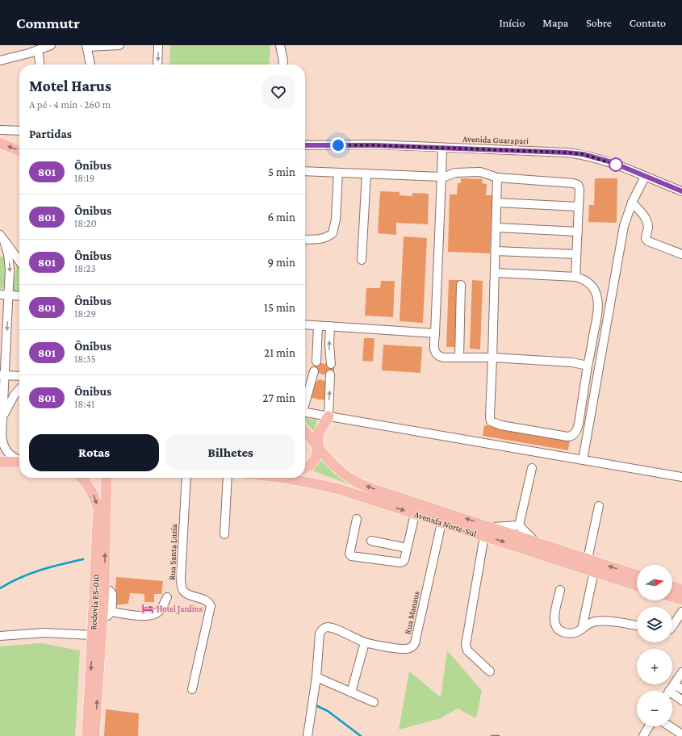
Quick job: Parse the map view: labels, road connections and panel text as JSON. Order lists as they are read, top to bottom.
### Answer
{
  "streets": {
    "main road": ["Avenida Norte-Sul", "Rodovia ES-010"],
    "street": ["Avenida Guarapari", "Rua Santa Luzia", "Rua Manaus"]
  },
  "crossings": [
    ["Avenida Norte-Sul", "Rua Manaus"]
  ],
  "places": {
    "hotel": ["Hotel Jardins"]
  },
  "lines": ["bus line 801"],
  "north": "right",
  "page": {
    "header": "Commutr",
    "nav": [
      "Início",
      "Mapa",
      "Sobre",
      "Contato"
    ],
    "heading": [
      ["Motel Harus", "A pé · 4 min · 260 m"],
      "Partidas"
    ],
    "list": [
      {
        "mark": "801",
        "name": "Ônibus",
        "note": "18:19",
        "value": "5 min"
      },
      {
        "mark": "801",
        "name": "Ônibus",
        "note": "18:20",
        "value": "6 min"
      },
      {
        "mark": "801",
        "name": "Ônibus",
        "note": "18:23",
        "value": "9 min"
      },
      {
        "mark": "801",
        "name": "Ônibus",
        "note": "18:29",
        "value": "15 min"
      },
      {
        "mark": "801",
        "name": "Ônibus",
        "note": "18:35",
        "value": "21 min"
      },
      {
        "mark": "801",
        "name": "Ônibus",
        "note": "18:41",
        "value": "27 min"
      }
    ],
    "buttons": ["Rotas", "Bilhetes"],
    "map_buttons": ["+", "−"]
  }
}
